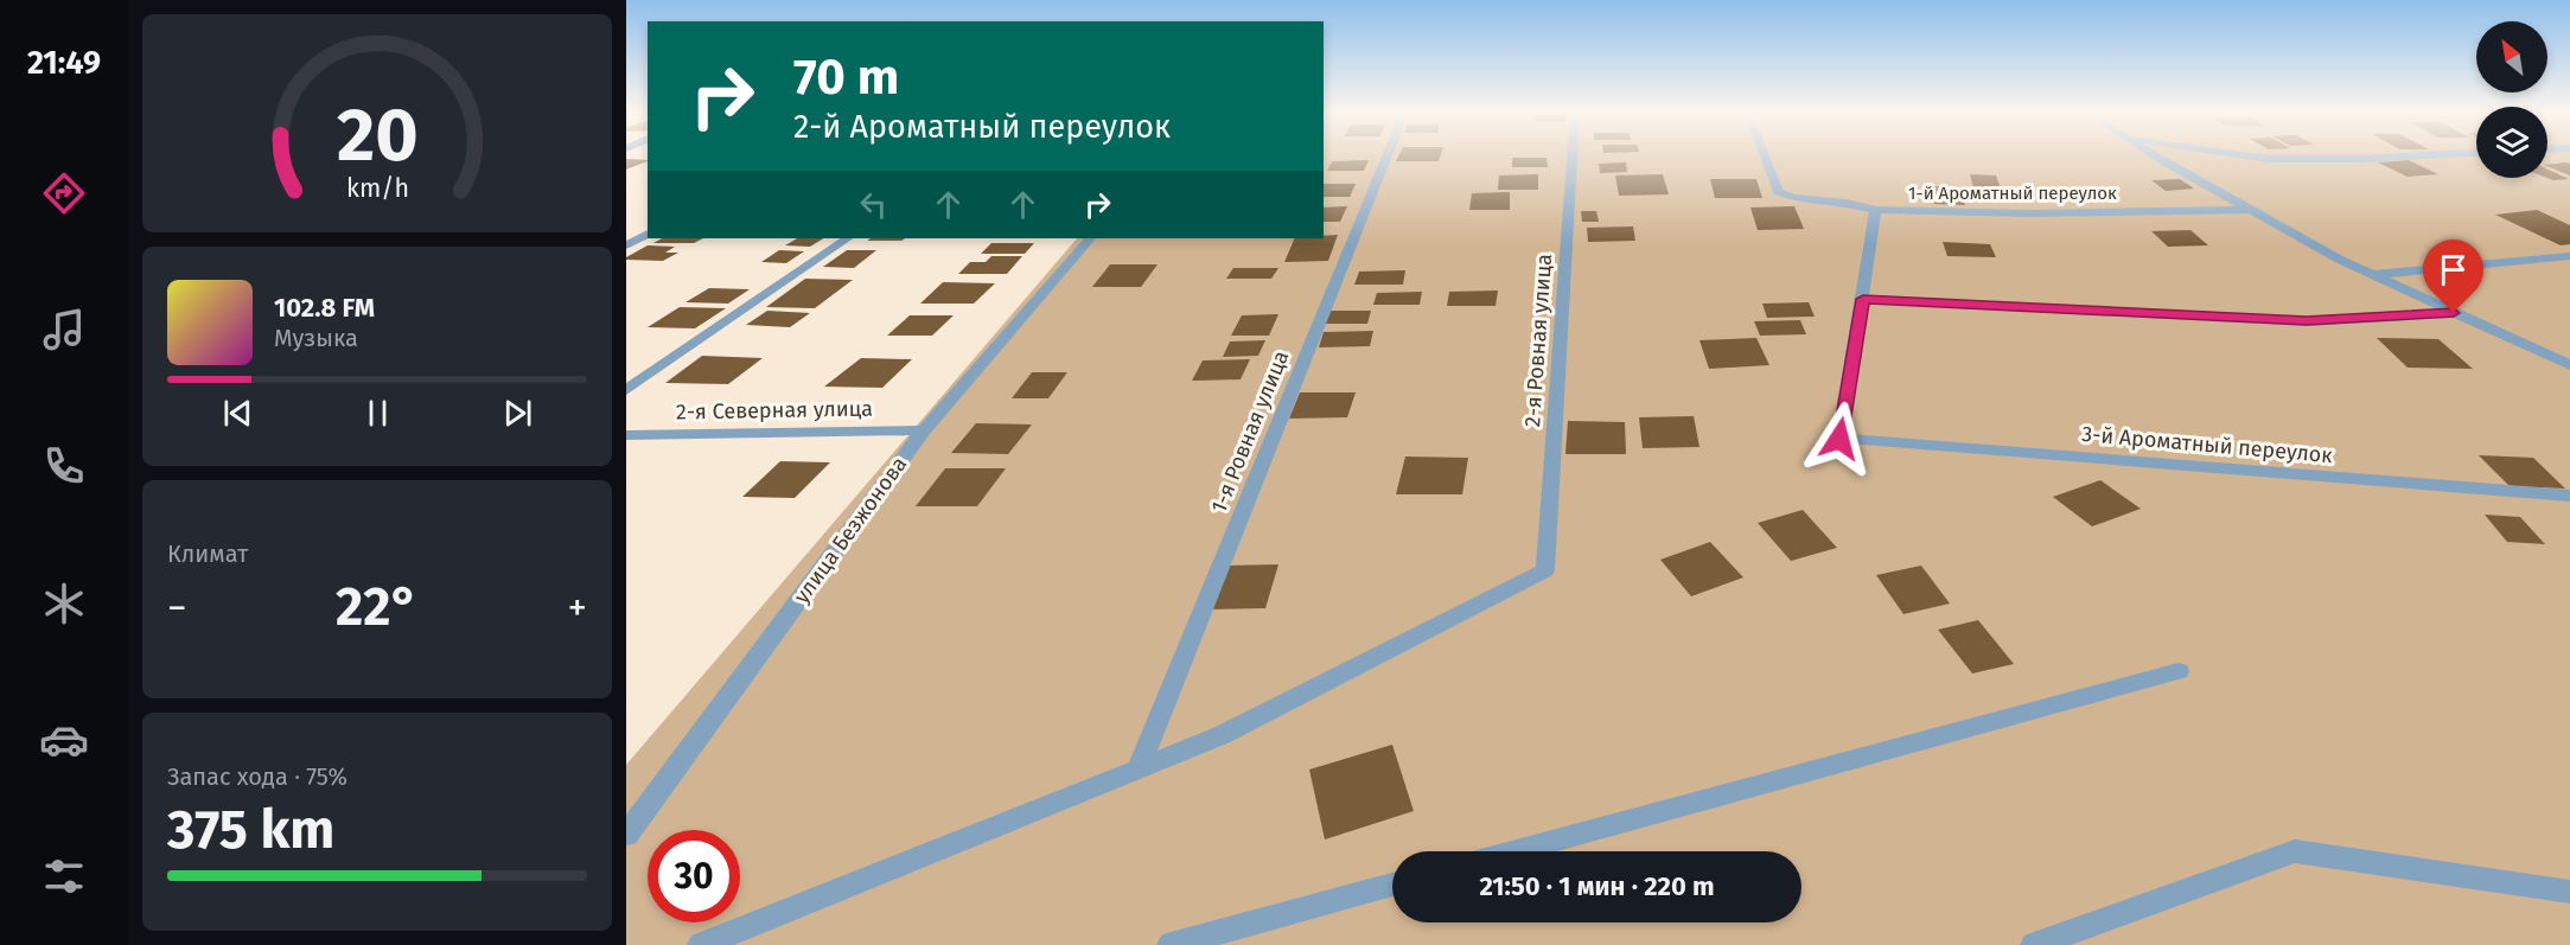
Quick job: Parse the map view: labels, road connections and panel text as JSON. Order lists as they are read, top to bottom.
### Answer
{
  "streets": {
    "street": [
      "1-й Ароматный переулок",
      "2-я Ровная улица",
      "2-я Северная улица",
      "1-я Ровная улица",
      "3-й Ароматный переулок",
      "улица Безжонова"
    ]
  },
  "crossings": [
    ["2-я Ровная улица", "1-я Ровная улица"],
    ["2-я Северная улица", "улица Безжонова"]
  ],
  "north": "top left",
  "page": {
    "tabs": "21:49",
    "turn": ["70 m", "2-й Ароматный переулок"],
    "song": ["102.8 FM", "Музыка"],
    "tile": [
      "Климат",
      ["Запас хода · 75%", "375 km"]
    ],
    "heat": ["−", "22°", "+"],
    "limit": "30",
    "trip": "21:50 · 1 мин · 220 m",
    "gauge": ["20", "km/h"]
  }
}
